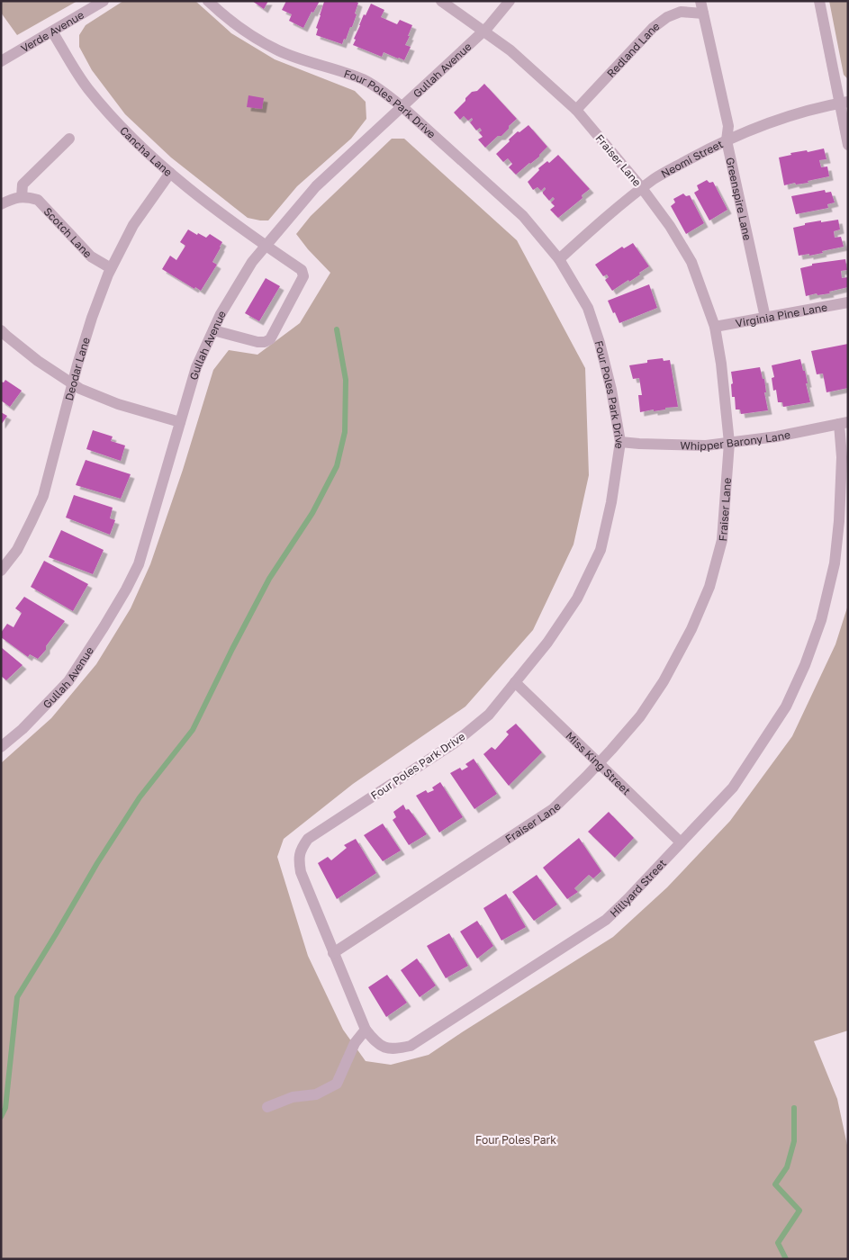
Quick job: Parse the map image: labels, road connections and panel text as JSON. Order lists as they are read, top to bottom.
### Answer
{
  "streets": {
    "street": [
      "Verde Avenue",
      "Redland Lane",
      "Gullah Avenue",
      "Four Poles Park Drive",
      "Cancha Lane",
      "Neomi Street",
      "Fraiser Lane",
      "Greenspire Lane",
      "Scotch Lane",
      "Virginia Pine Lane",
      "Deodar Lane",
      "Whipper Barony Lane",
      "Miss King Street",
      "Hillyard Street"
    ]
  },
  "crossings": [
    ["Verde Avenue", "Cancha Lane"],
    ["Redland Lane", "Fraiser Lane"],
    ["Redland Lane", "Greenspire Lane"],
    ["Gullah Avenue", "Four Poles Park Drive"],
    ["Gullah Avenue", "Cancha Lane"],
    ["Gullah Avenue", "Fraiser Lane"],
    ["Four Poles Park Drive", "Neomi Street"],
    ["Four Poles Park Drive", "Whipper Barony Lane"],
    ["Four Poles Park Drive", "Miss King Street"],
    ["Four Poles Park Drive", "Hillyard Street"],
    ["Cancha Lane", "Deodar Lane"],
    ["Neomi Street", "Fraiser Lane"],
    ["Neomi Street", "Greenspire Lane"],
    ["Fraiser Lane", "Virginia Pine Lane"],
    ["Fraiser Lane", "Whipper Barony Lane"],
    ["Fraiser Lane", "Miss King Street"],
    ["Fraiser Lane", "Hillyard Street"],
    ["Greenspire Lane", "Virginia Pine Lane"],
    ["Scotch Lane", "Deodar Lane"],
    ["Whipper Barony Lane", "Hillyard Street"],
    ["Miss King Street", "Hillyard Street"]
  ],
  "parks": ["Four Poles Park"]
}
